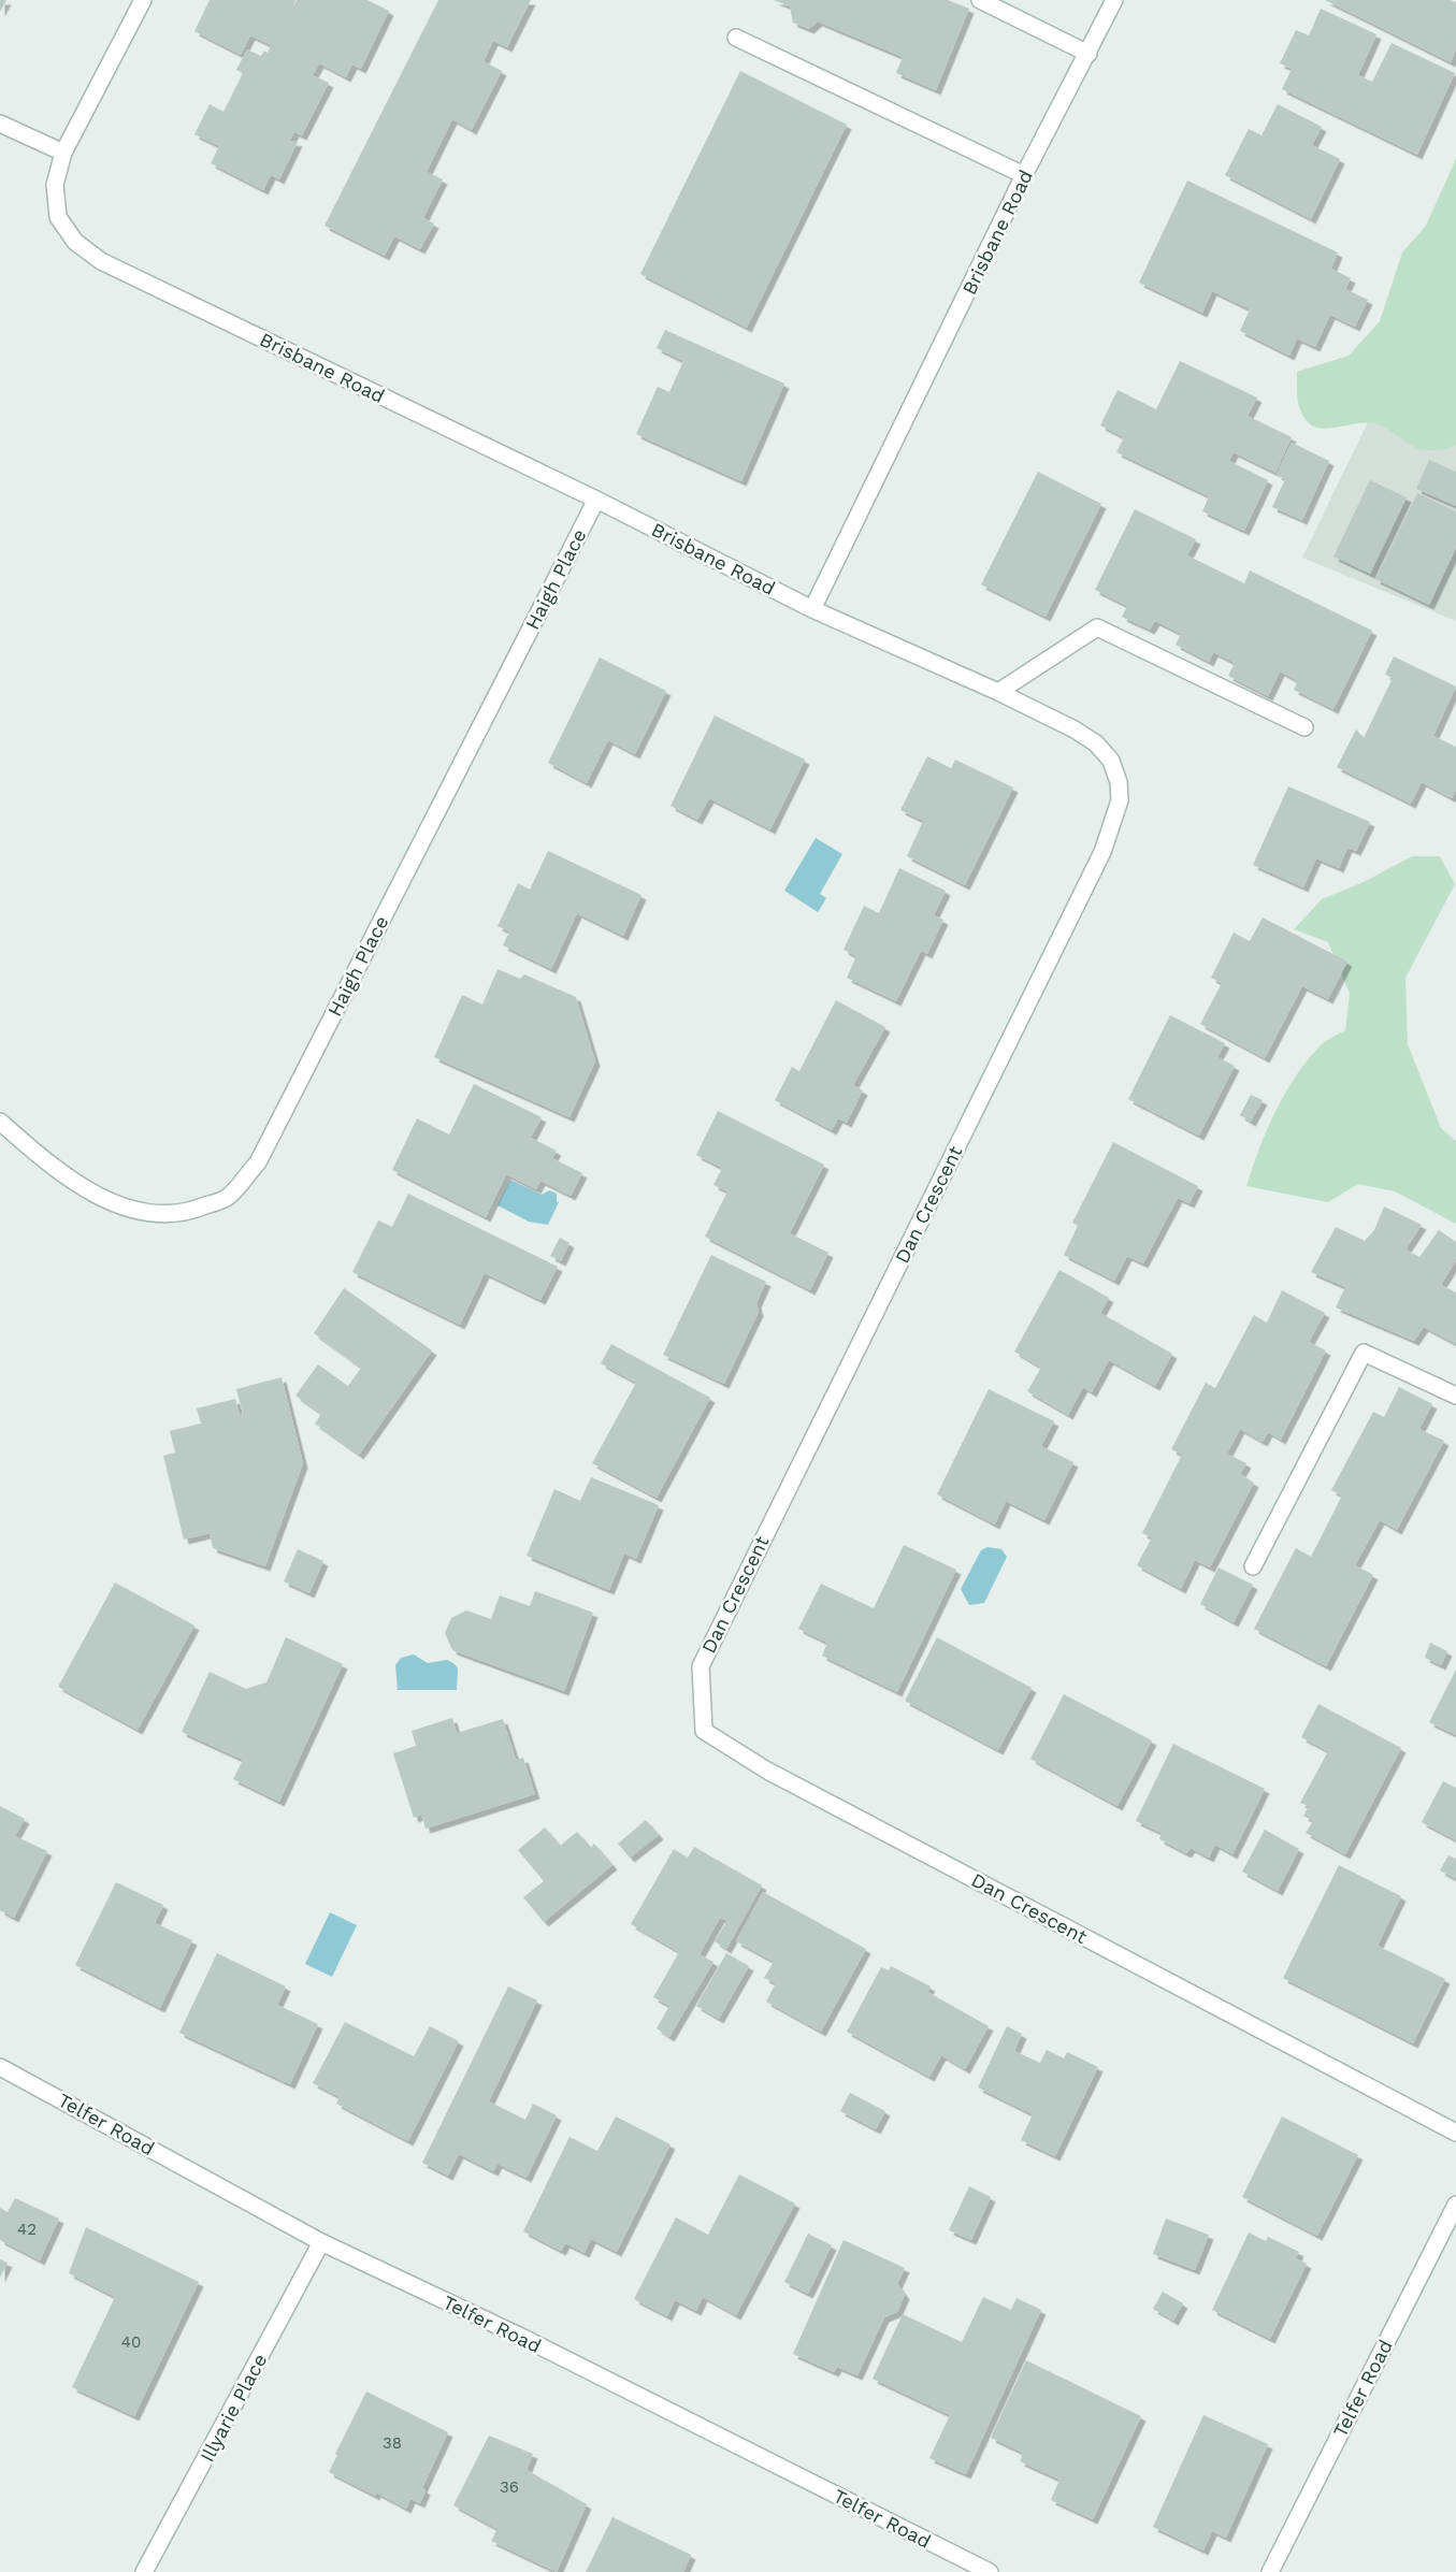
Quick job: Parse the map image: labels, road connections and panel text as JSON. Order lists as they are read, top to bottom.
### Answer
{
  "streets": {
    "street": [
      "Brisbane Road",
      "Haigh Place",
      "Dan Crescent",
      "Telfer Road",
      "Illyarie Place"
    ]
  },
  "crossings": [
    ["Brisbane Road", "Haigh Place"],
    ["Brisbane Road", "Dan Crescent"],
    ["Telfer Road", "Illyarie Place"]
  ],
  "house_numbers": [
    "42",
    "40",
    "38",
    "36"
  ]
}
